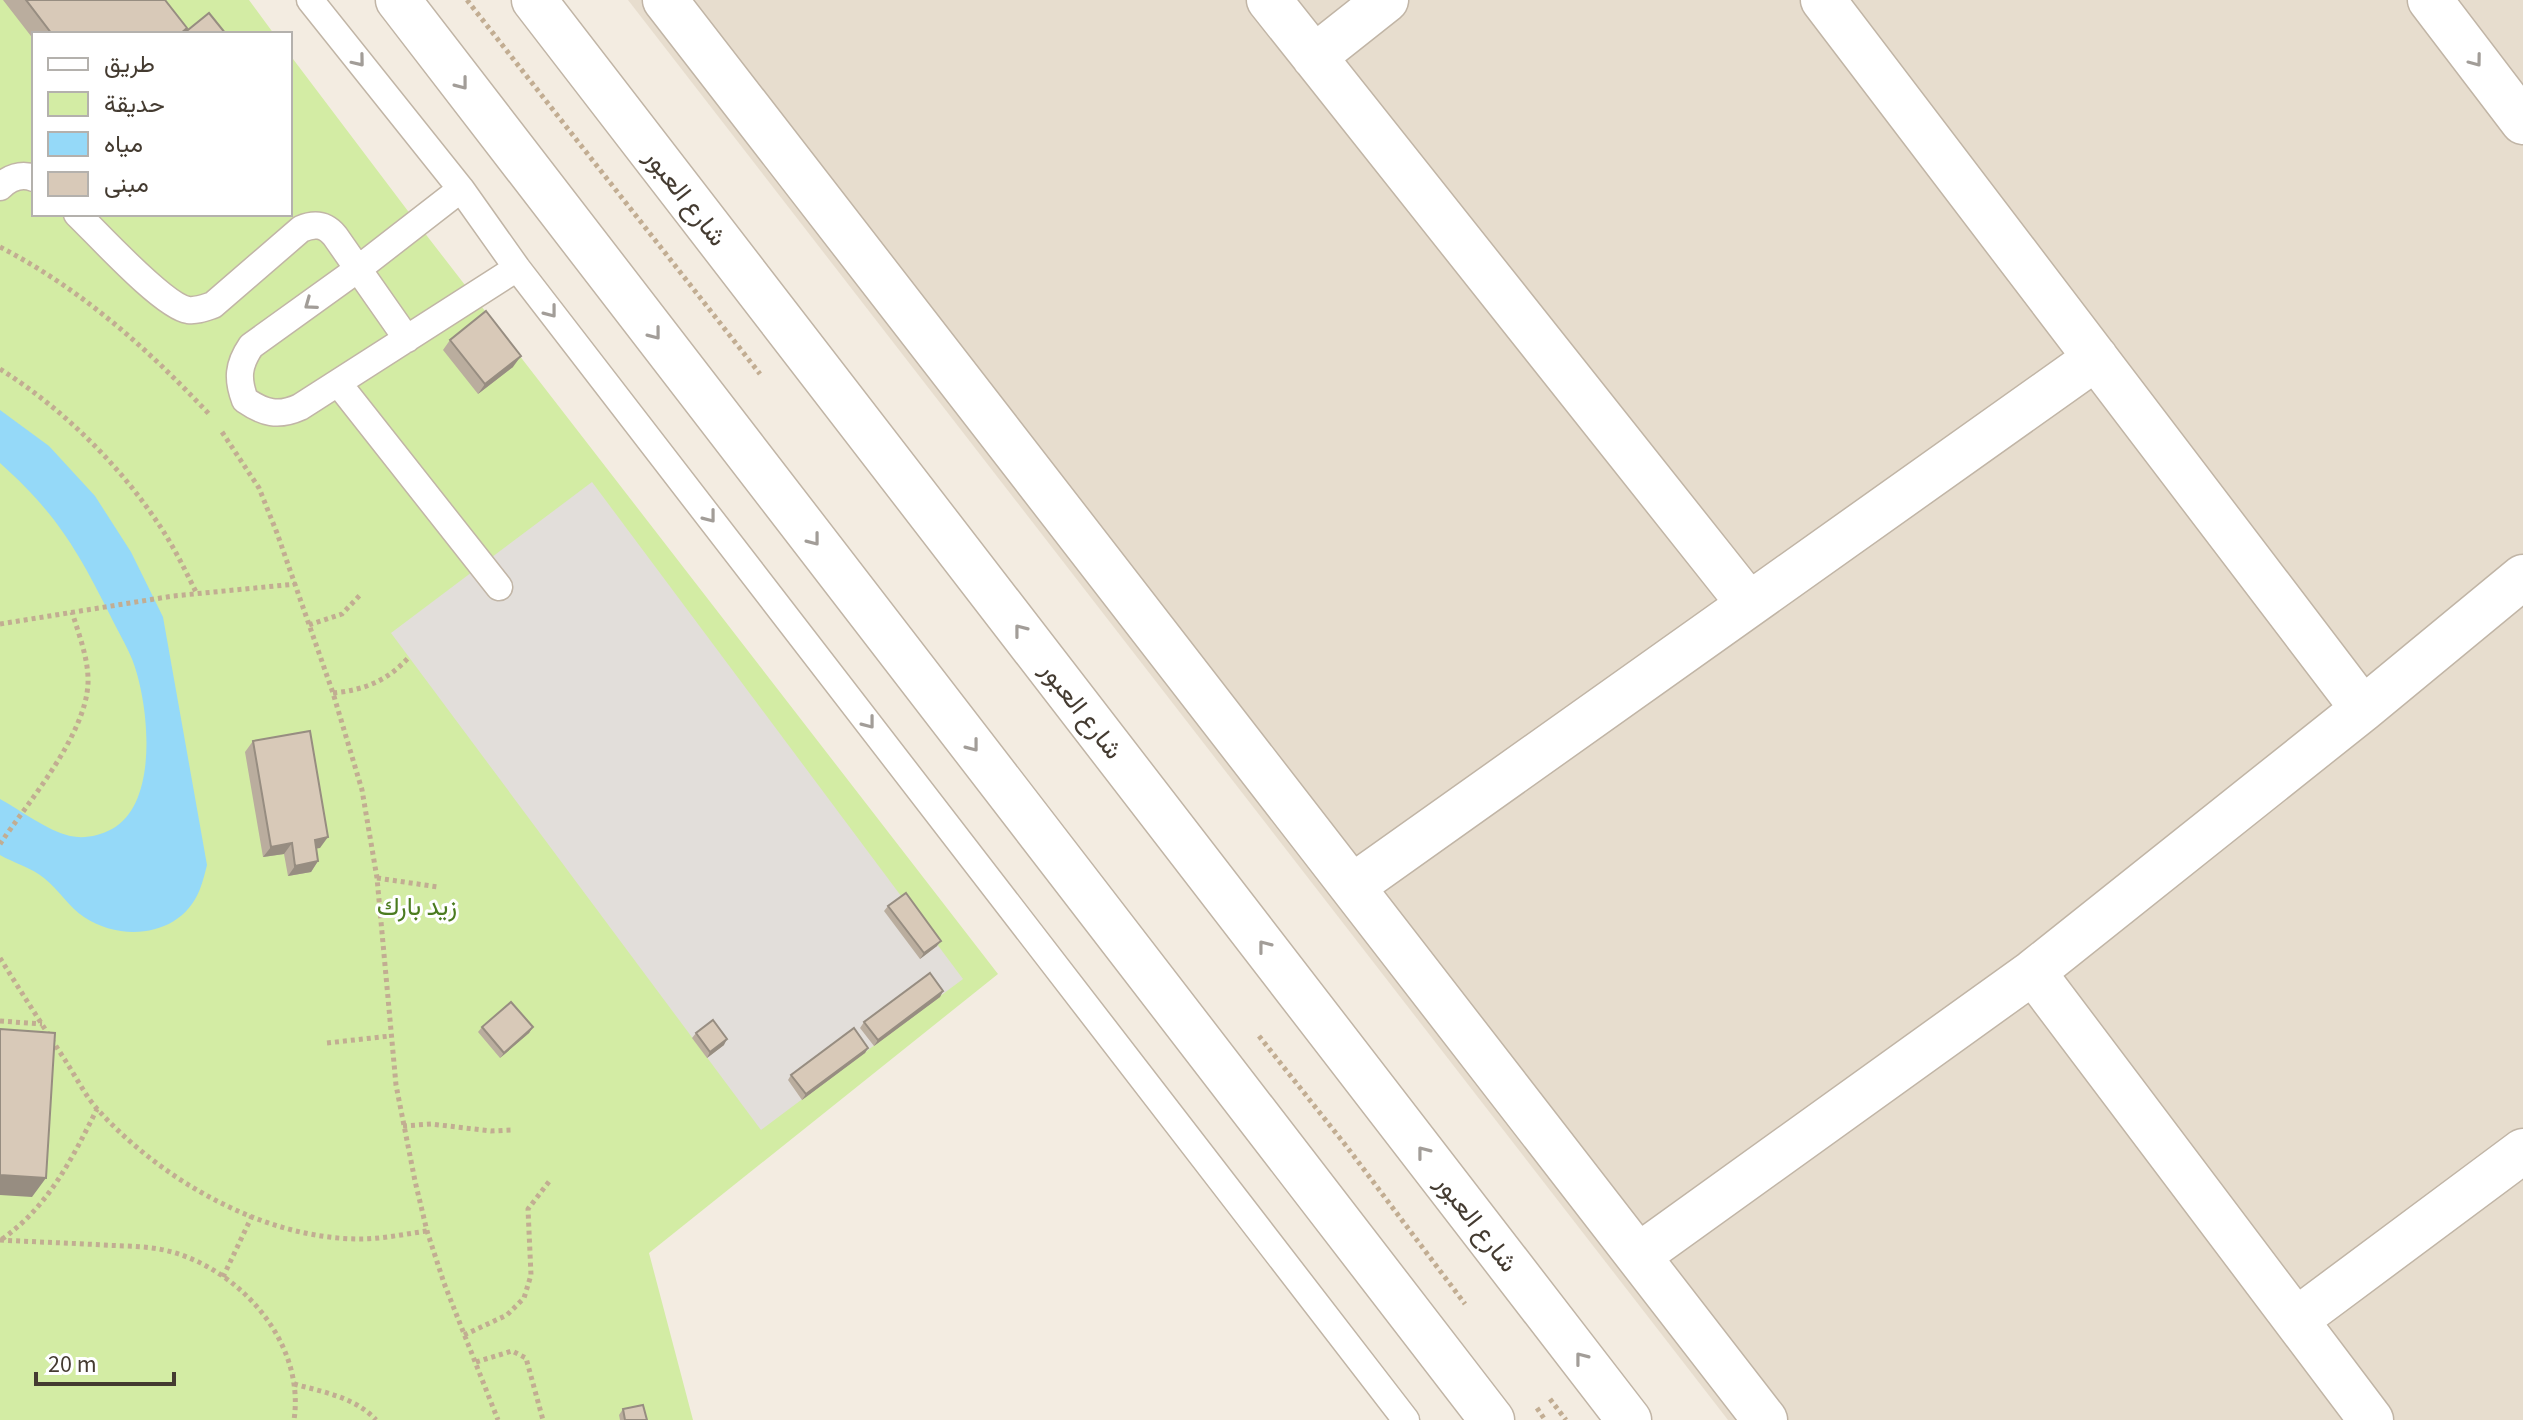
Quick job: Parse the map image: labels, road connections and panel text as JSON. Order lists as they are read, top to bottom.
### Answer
{
  "streets": {
    "street": ["شارع العبور"]
  },
  "parks": ["زيد بارك"],
  "legend": [
    "طريق",
    "حديقة",
    "مياه",
    "مبنى"
  ],
  "scale_bar": "20 m"
}
